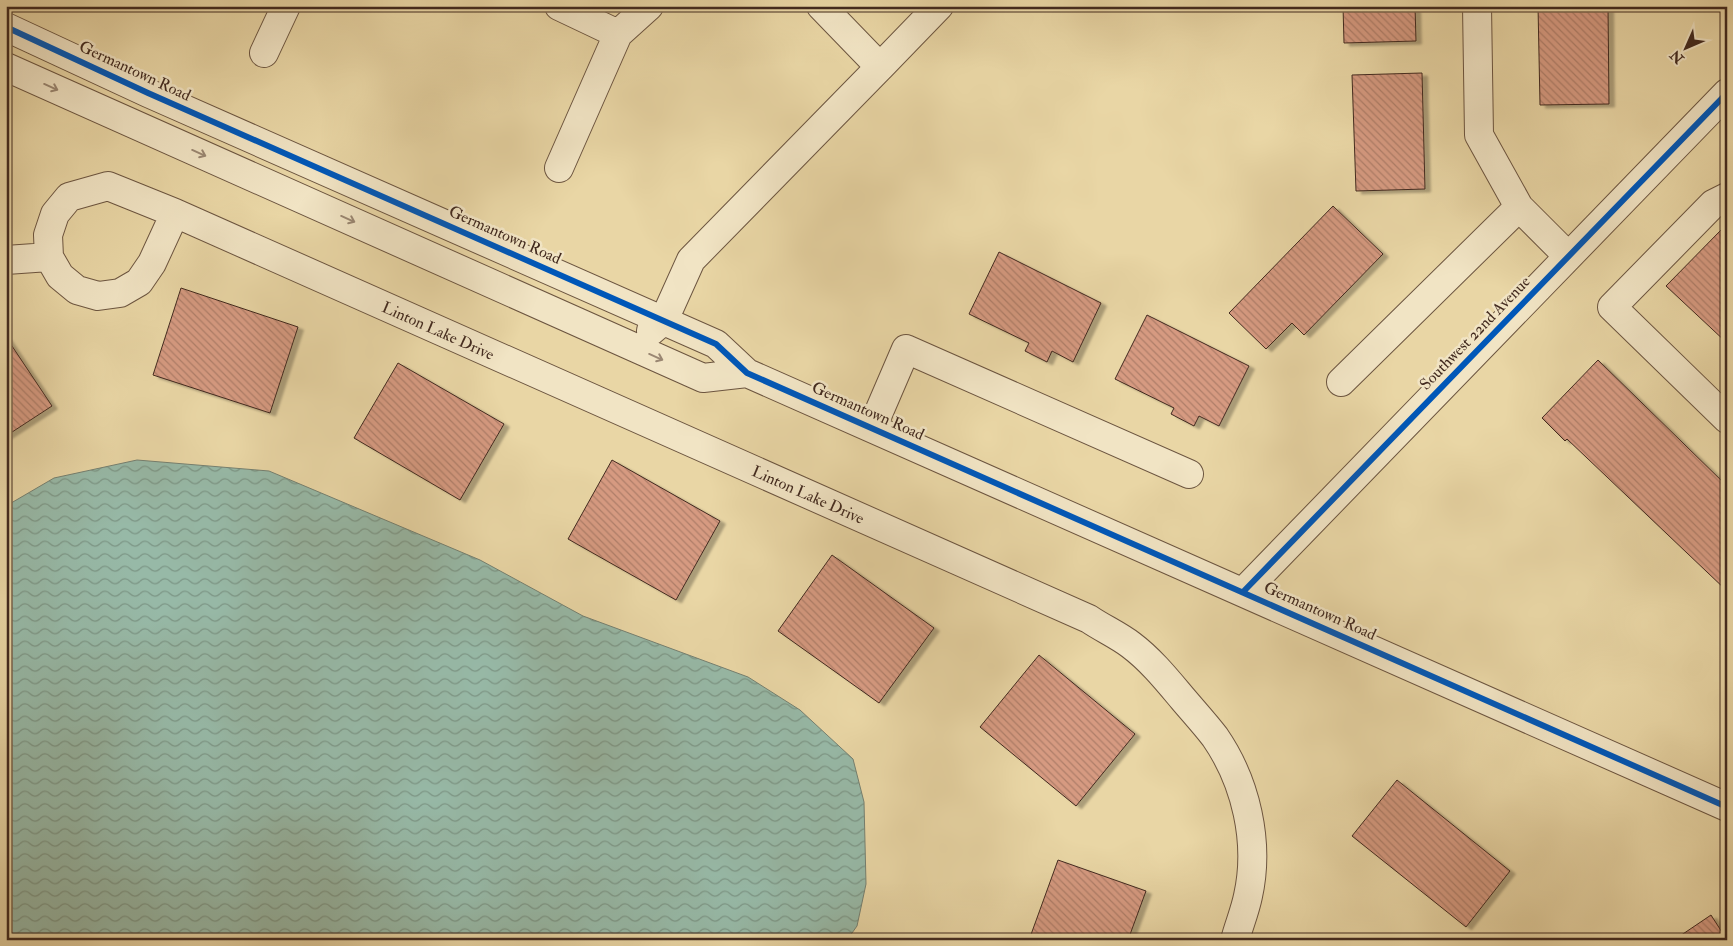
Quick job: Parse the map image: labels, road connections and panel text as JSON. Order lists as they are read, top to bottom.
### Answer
{
  "streets": {
    "street": ["Germantown Road", "Linton Lake Drive", "Southwest 22nd Avenue"]
  },
  "crossings": [
    ["Germantown Road", "Southwest 22nd Avenue"]
  ],
  "north": "bottom left"
}
